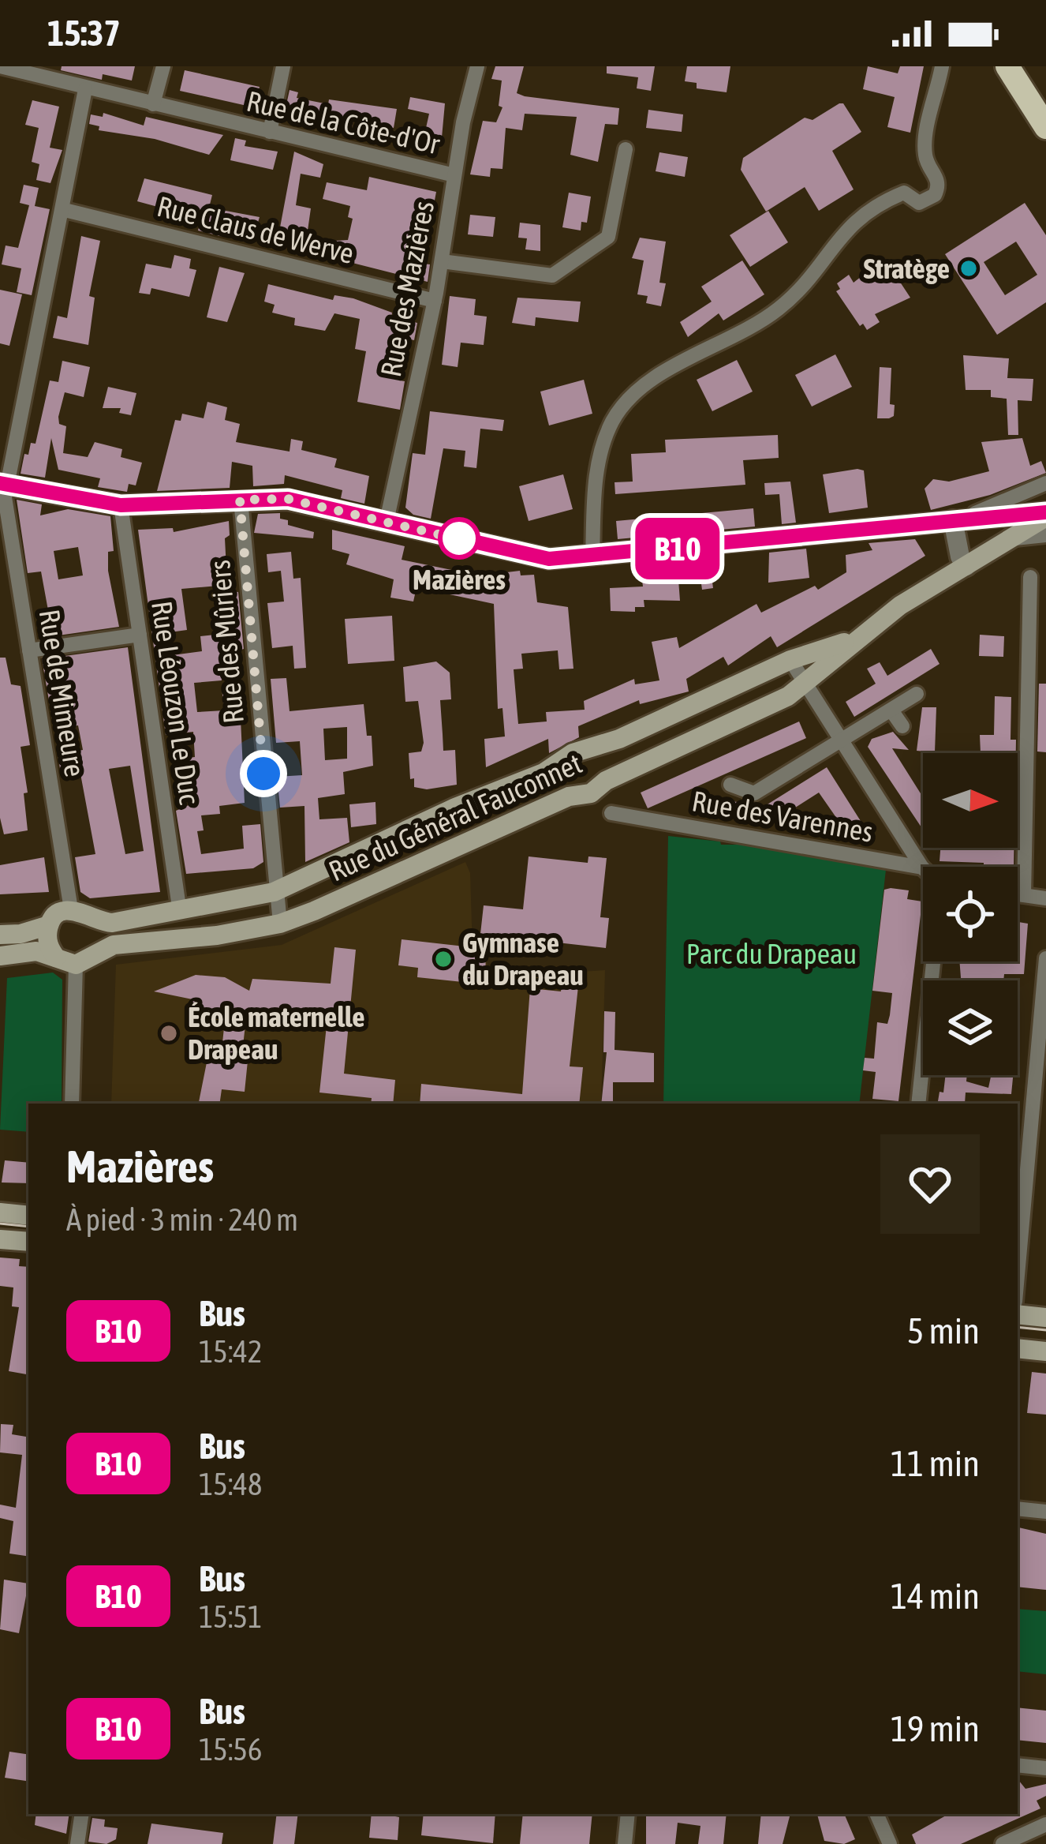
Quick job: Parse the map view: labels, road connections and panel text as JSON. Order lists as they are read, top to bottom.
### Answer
{
  "streets": {
    "main road": ["Rue du Général Fauconnet"],
    "street": [
      "Rue de la Côte-d'Or",
      "Rue Claus de Werve",
      "Rue des Mazières",
      "Rue des Mûriers",
      "Rue de Mimeure",
      "Rue Léouzon Le Duc",
      "Rue des Varennes"
    ]
  },
  "crossings": [
    ["Rue de la Côte-d'Or", "Rue des Mazières"],
    ["Rue de la Côte-d'Or", "Rue de Mimeure"],
    ["Rue Claus de Werve", "Rue des Mazières"],
    ["Rue Claus de Werve", "Rue de Mimeure"],
    ["Rue des Mûriers", "Rue du Général Fauconnet"],
    ["Rue de Mimeure", "Rue du Général Fauconnet"],
    ["Rue Léouzon Le Duc", "Rue du Général Fauconnet"]
  ],
  "parks": ["Parc du Drapeau"],
  "places": [
    "Stratège",
    "Mazières",
    "Gymnase du Drapeau",
    "École maternelle Drapeau"
  ],
  "lines": ["bus line B10"],
  "north": "right",
  "page": {
    "status": "15:37",
    "on_map": "B10",
    "heading": ["Mazières", "À pied · 3 min · 240 m"],
    "list": [
      {
        "mark": "B10",
        "name": "Bus",
        "note": "15:42",
        "value": "5 min"
      },
      {
        "mark": "B10",
        "name": "Bus",
        "note": "15:48",
        "value": "11 min"
      },
      {
        "mark": "B10",
        "name": "Bus",
        "note": "15:51",
        "value": "14 min"
      },
      {
        "mark": "B10",
        "name": "Bus",
        "note": "15:56",
        "value": "19 min"
      }
    ]
  }
}
